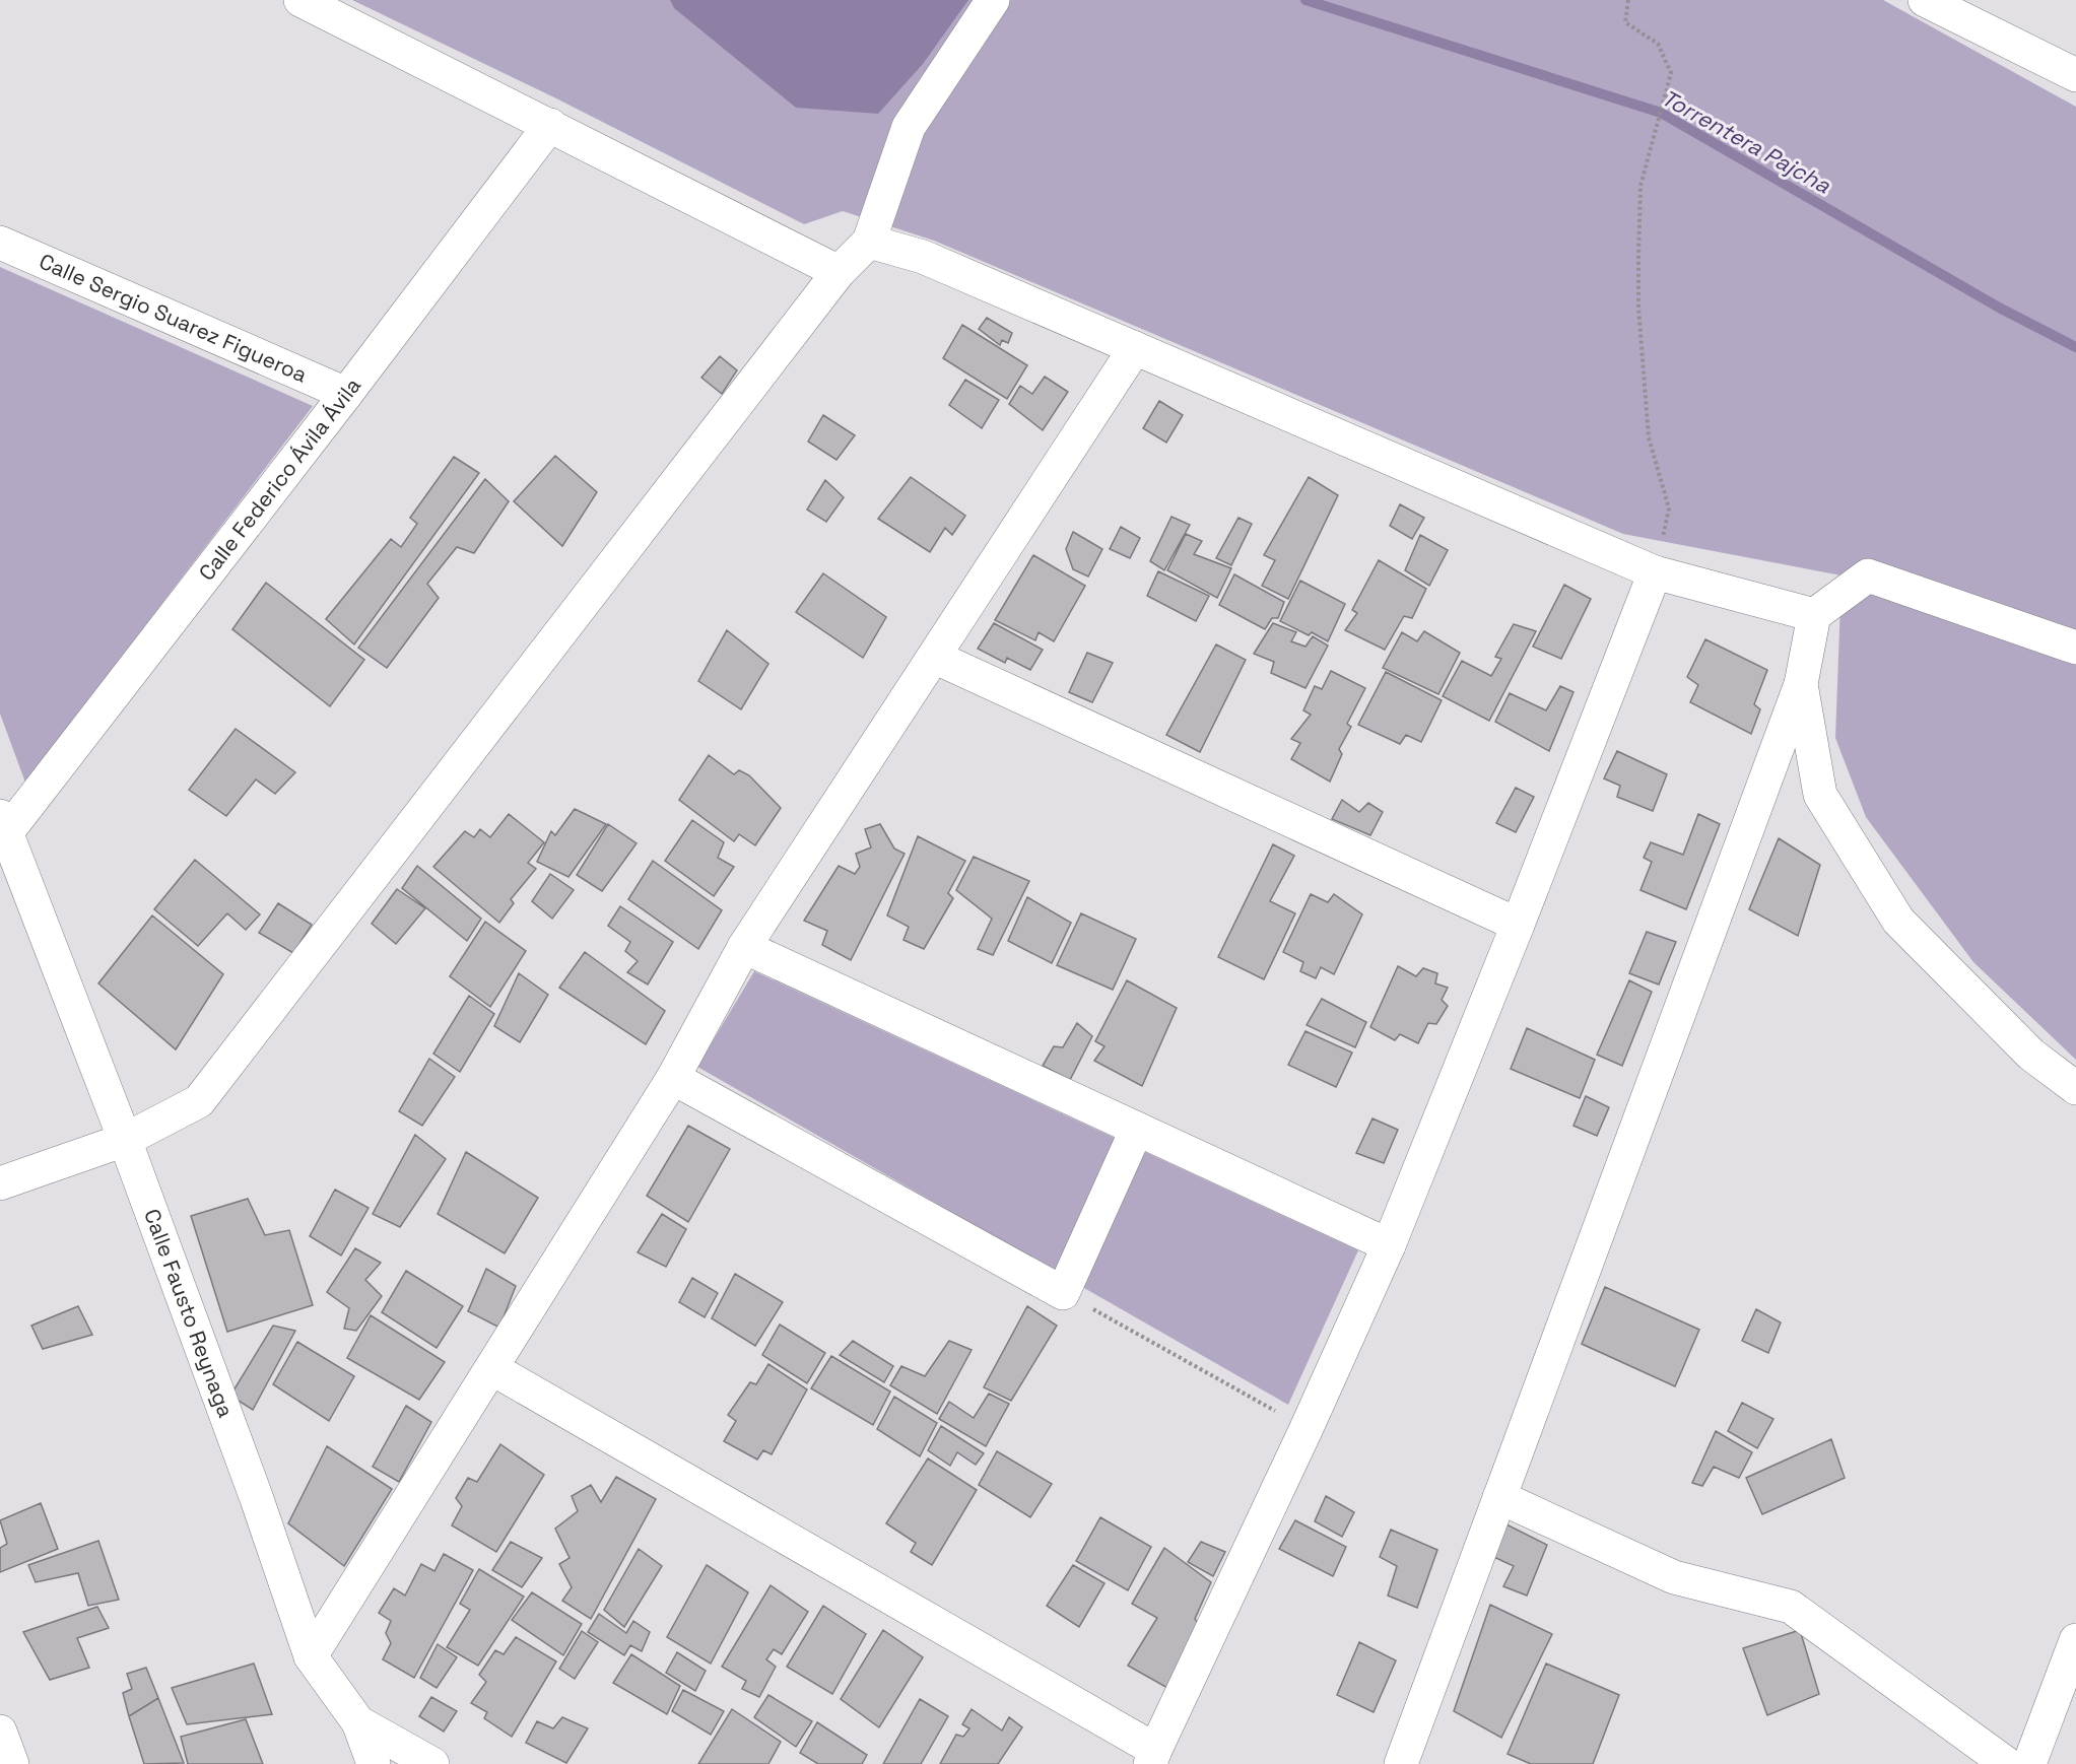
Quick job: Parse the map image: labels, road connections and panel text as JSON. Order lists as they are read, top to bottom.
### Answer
{
  "streets": {
    "street": ["Calle Sergio Suarez Figueroa", "Calle Federico Ávila Ávila", "Calle Fausto Reynaga"]
  },
  "crossings": [
    ["Calle Sergio Suarez Figueroa", "Calle Federico Ávila Ávila"],
    ["Calle Federico Ávila Ávila", "Calle Fausto Reynaga"]
  ],
  "water": ["Torrentera Pajcha"]
}
